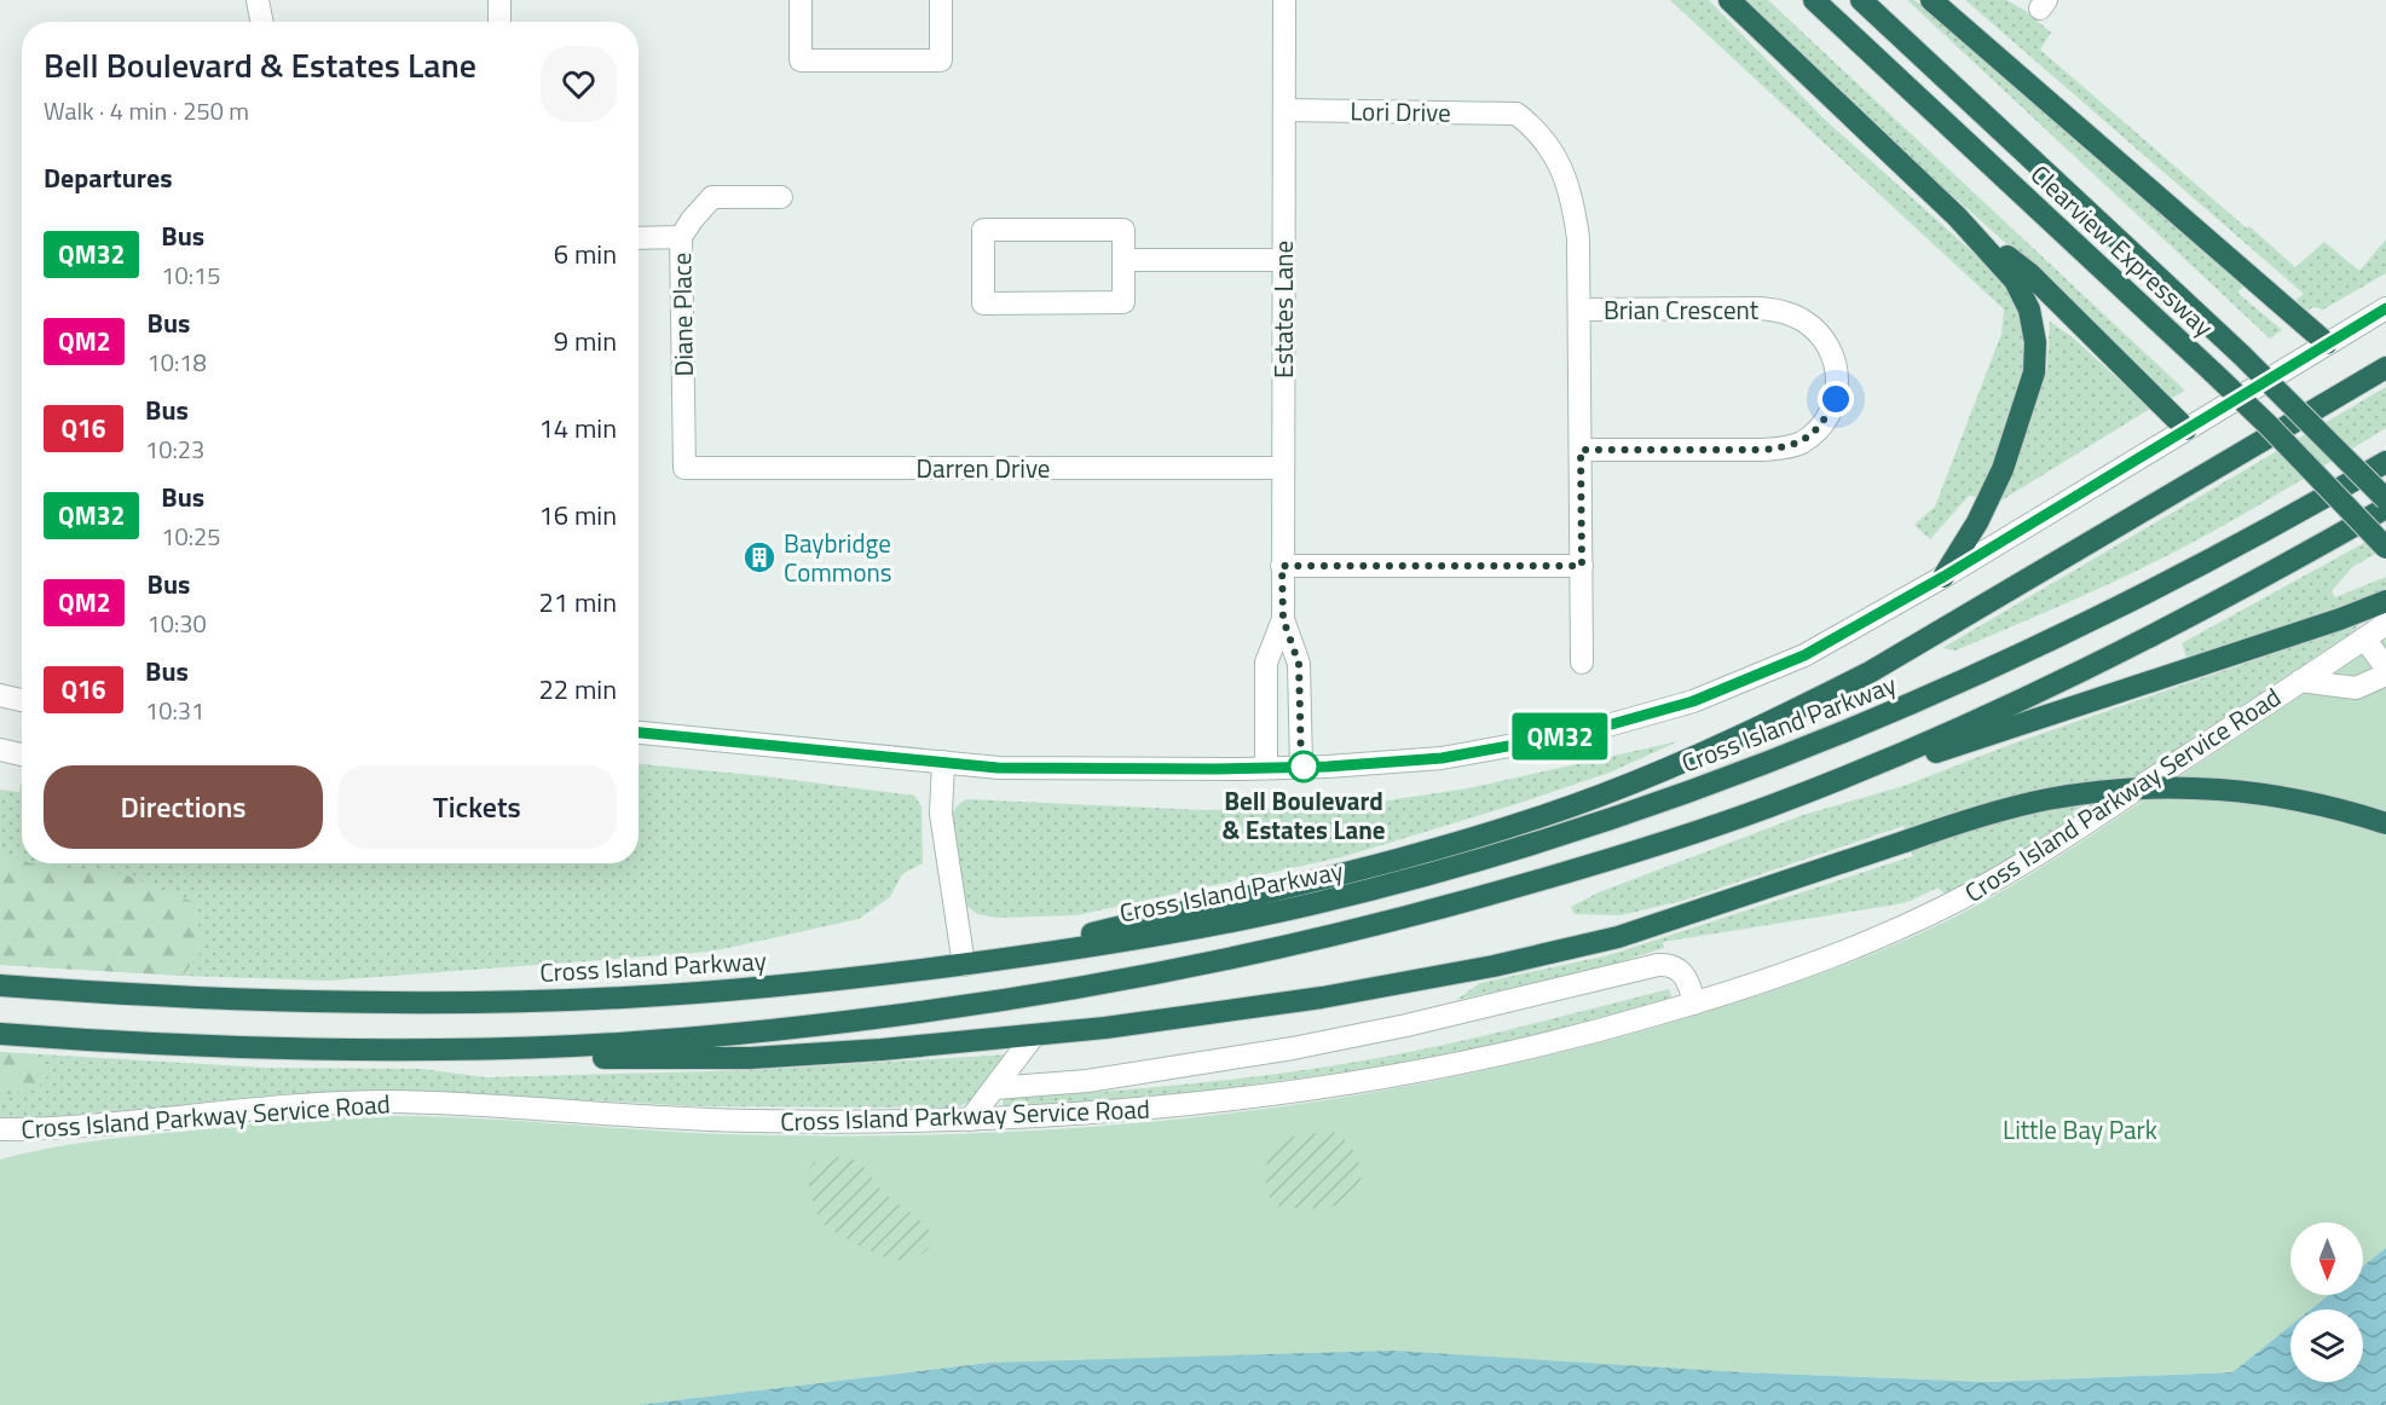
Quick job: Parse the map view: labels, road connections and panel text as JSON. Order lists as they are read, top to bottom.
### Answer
{
  "streets": {
    "highway": ["Clearview Expressway", "Cross Island Parkway"],
    "street": [
      "Lori Drive",
      "Estates Lane",
      "Brian Crescent",
      "Diane Place",
      "Darren Drive",
      "Cross Island Parkway Service Road"
    ]
  },
  "crossings": [
    ["Lori Drive", "Estates Lane"],
    ["Lori Drive", "Brian Crescent"],
    ["Estates Lane", "Darren Drive"],
    ["Diane Place", "Darren Drive"]
  ],
  "parks": ["Little Bay Park"],
  "places": {
    "building": ["Baybridge Commons"],
    "other": ["Bell Boulevard & Estates Lane"]
  },
  "lines": ["bus line QM32"],
  "north": "bottom",
  "page": {
    "on_map": "QM32",
    "heading": [
      ["Bell Boulevard & Estates Lane", "Walk · 4 min · 250 m"],
      "Departures"
    ],
    "list": [
      {
        "mark": "QM32",
        "name": "Bus",
        "note": "10:15",
        "value": "6 min"
      },
      {
        "mark": "QM2",
        "name": "Bus",
        "note": "10:18",
        "value": "9 min"
      },
      {
        "mark": "Q16",
        "name": "Bus",
        "note": "10:23",
        "value": "14 min"
      },
      {
        "mark": "QM32",
        "name": "Bus",
        "note": "10:25",
        "value": "16 min"
      },
      {
        "mark": "QM2",
        "name": "Bus",
        "note": "10:30",
        "value": "21 min"
      },
      {
        "mark": "Q16",
        "name": "Bus",
        "note": "10:31",
        "value": "22 min"
      }
    ],
    "buttons": ["Directions", "Tickets"]
  }
}
